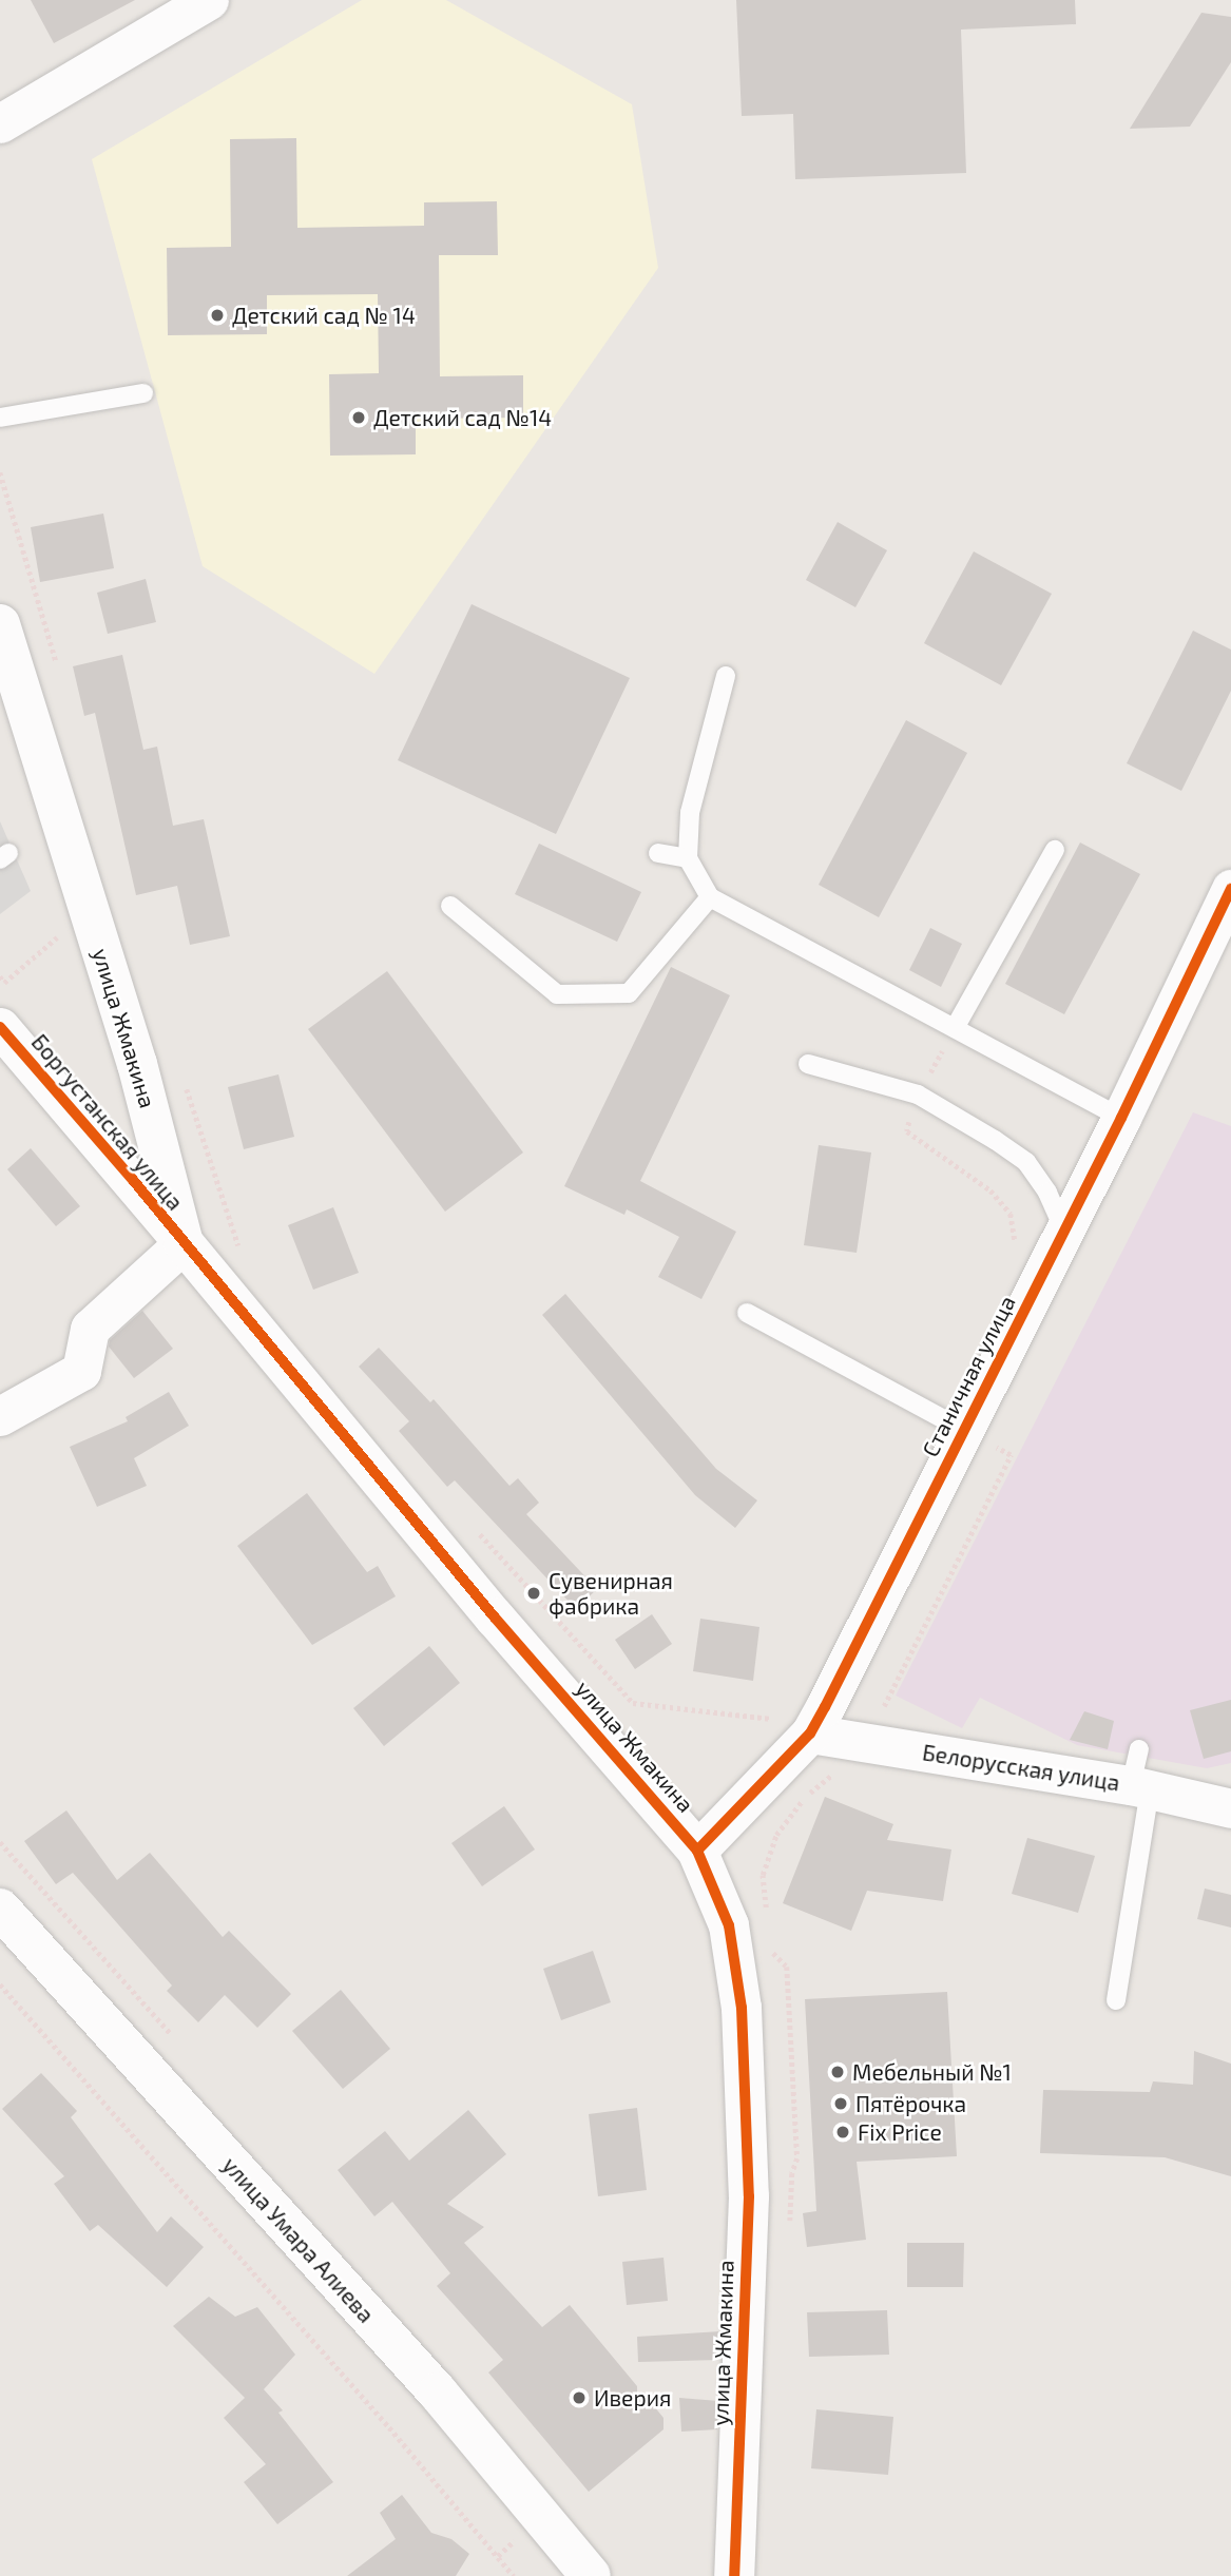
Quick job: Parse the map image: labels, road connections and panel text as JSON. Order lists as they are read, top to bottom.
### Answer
{
  "streets": {
    "street": [
      "улица Жмакина",
      "Боргустанская улица",
      "Станичная улица",
      "Белорусская улица",
      "улица Умара Алиева"
    ]
  },
  "crossings": [
    ["улица Жмакина", "Боргустанская улица"],
    ["улица Жмакина", "Станичная улица"],
    ["Станичная улица", "Белорусская улица"]
  ],
  "places": [
    "Детский сад № 14",
    "Детский сад №14",
    "Сувенирная фабрика",
    "Мебельный №1",
    "Пятёрочка",
    "Fix Price",
    "Иверия"
  ]
}
